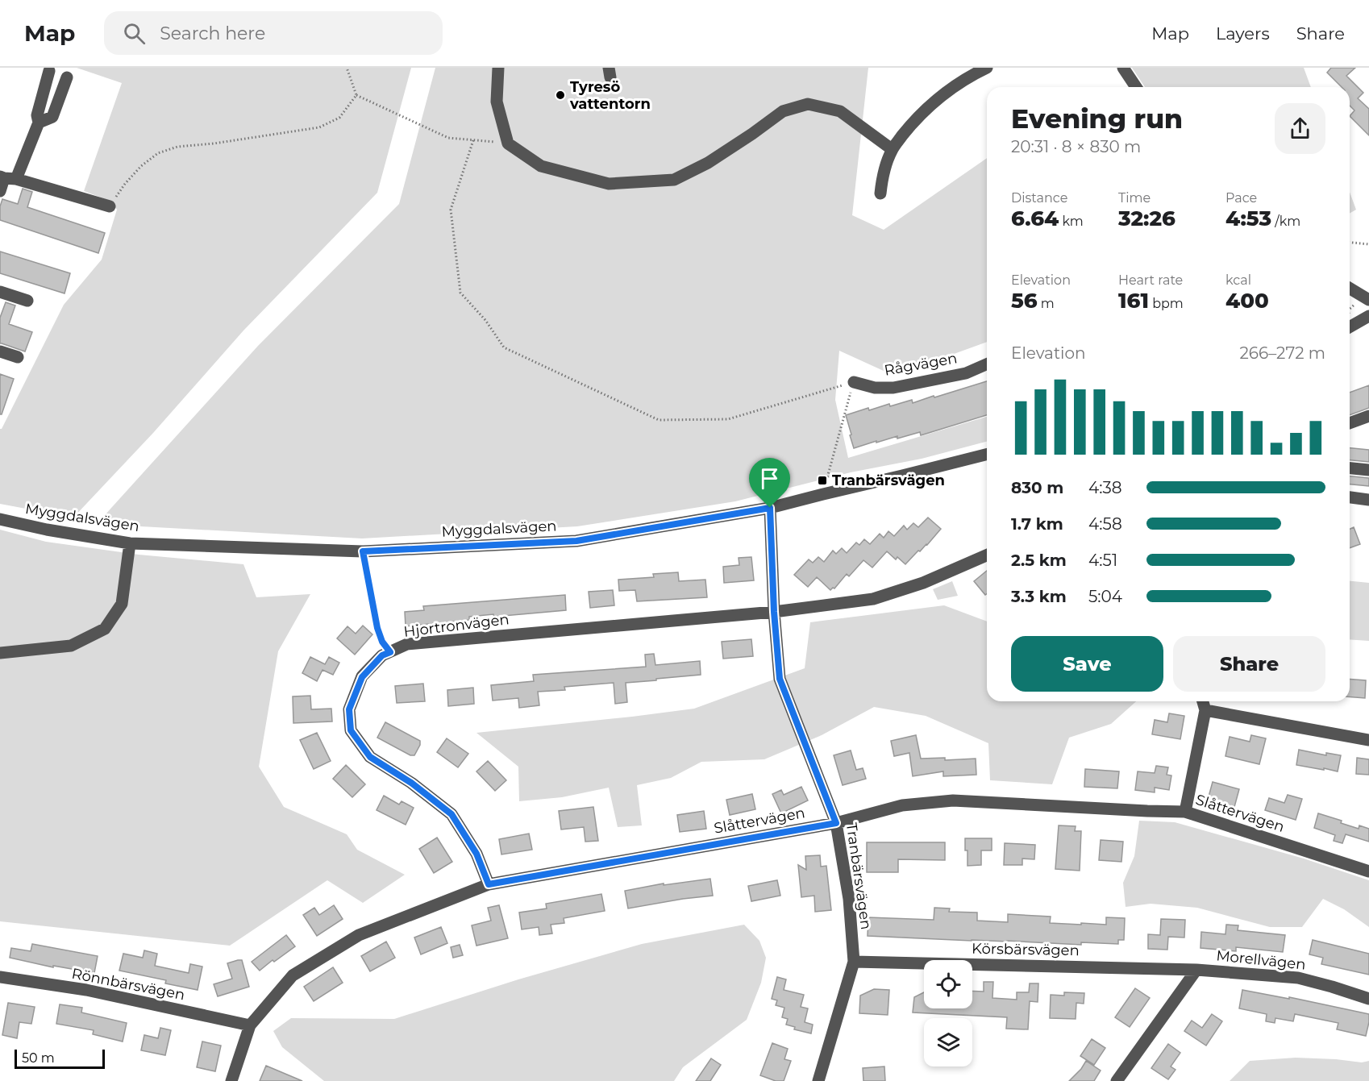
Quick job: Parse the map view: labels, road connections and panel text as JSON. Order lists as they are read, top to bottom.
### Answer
{
  "streets": {
    "street": [
      "Rågvägen",
      "Myggdalsvägen",
      "Hjortronvägen",
      "Slåttervägen",
      "Tranbärsvägen",
      "Körsbärsvägen",
      "Morellvägen",
      "Rönnbärsvägen"
    ]
  },
  "crossings": [
    ["Myggdalsvägen", "Tranbärsvägen"],
    ["Hjortronvägen", "Slåttervägen"],
    ["Hjortronvägen", "Tranbärsvägen"],
    ["Slåttervägen", "Tranbärsvägen"],
    ["Slåttervägen", "Rönnbärsvägen"],
    ["Tranbärsvägen", "Körsbärsvägen"],
    ["Körsbärsvägen", "Morellvägen"]
  ],
  "places": {
    "other": ["Tyresö vattentorn"],
    "transit": ["Tranbärsvägen"]
  },
  "scale_bar": "50 m",
  "page": {
    "header": "Map",
    "search": "Search here",
    "nav": ["Map", "Layers", "Share"],
    "heading": ["Evening run", "20:31 · 8 × 830 m"],
    "stats": [
      ["Distance", "6.64 km"],
      ["Time", "32:26"],
      ["Pace", "4:53 /km"],
      ["Elevation", "56 m"],
      ["Heart rate", "161 bpm"],
      ["kcal", "400"]
    ],
    "chart": ["Elevation", "266–272 m"],
    "list": [
      {
        "name": "830 m",
        "note": "4:38"
      },
      {
        "name": "1.7 km",
        "note": "4:58"
      },
      {
        "name": "2.5 km",
        "note": "4:51"
      },
      {
        "name": "3.3 km",
        "note": "5:04"
      }
    ],
    "buttons": ["Save", "Share"],
    "scale": "50 m"
  }
}
